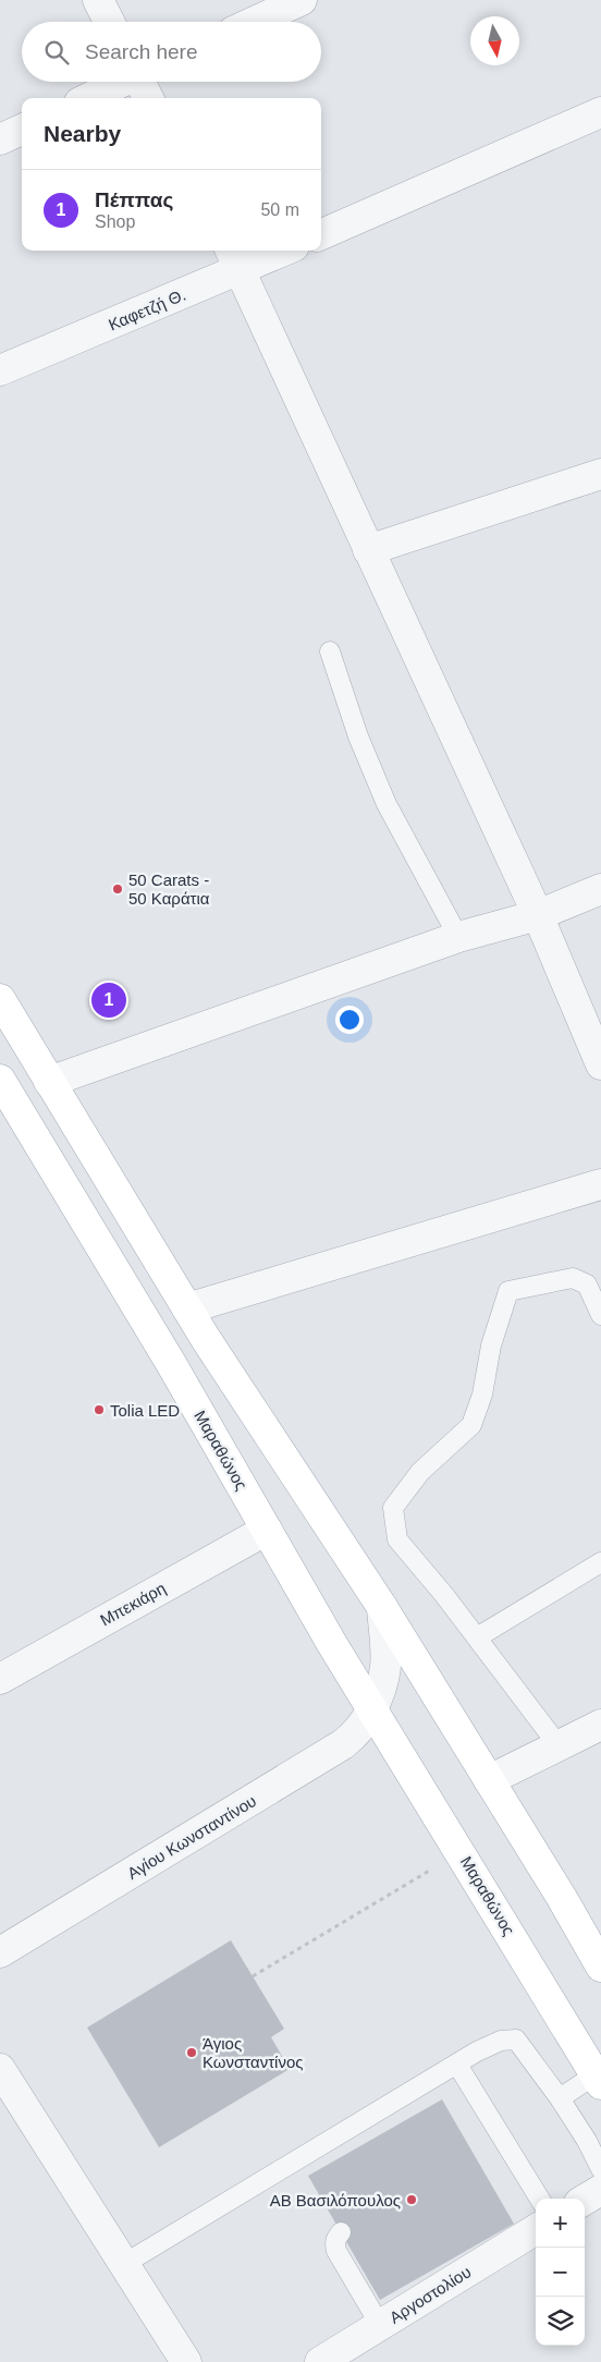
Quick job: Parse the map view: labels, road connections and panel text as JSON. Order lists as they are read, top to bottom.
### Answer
{
  "streets": {
    "main road": ["Μαραθώνος"],
    "street": [
      "Καφετζή Θ.",
      "Μπεκιάρη",
      "Αγίου Κωνσταντίνου",
      "Αργοστολίου"
    ]
  },
  "crossings": [
    ["Μαραθώνος", "Μπεκιάρη"],
    ["Μαραθώνος", "Αγίου Κωνσταντίνου"]
  ],
  "places": [
    "50 Carats - 50 Καράτια",
    "Tolia LED",
    "Άγιος Κωνσταντίνος",
    "ΑΒ Βασιλόπουλος"
  ],
  "north": "bottom",
  "page": {
    "search": "Search here",
    "heading": "Nearby",
    "list": [
      {
        "mark": "1",
        "name": "Πέππας",
        "note": "Shop",
        "value": "50 m"
      }
    ],
    "pins": "1",
    "map_buttons": ["+", "−"]
  }
}
